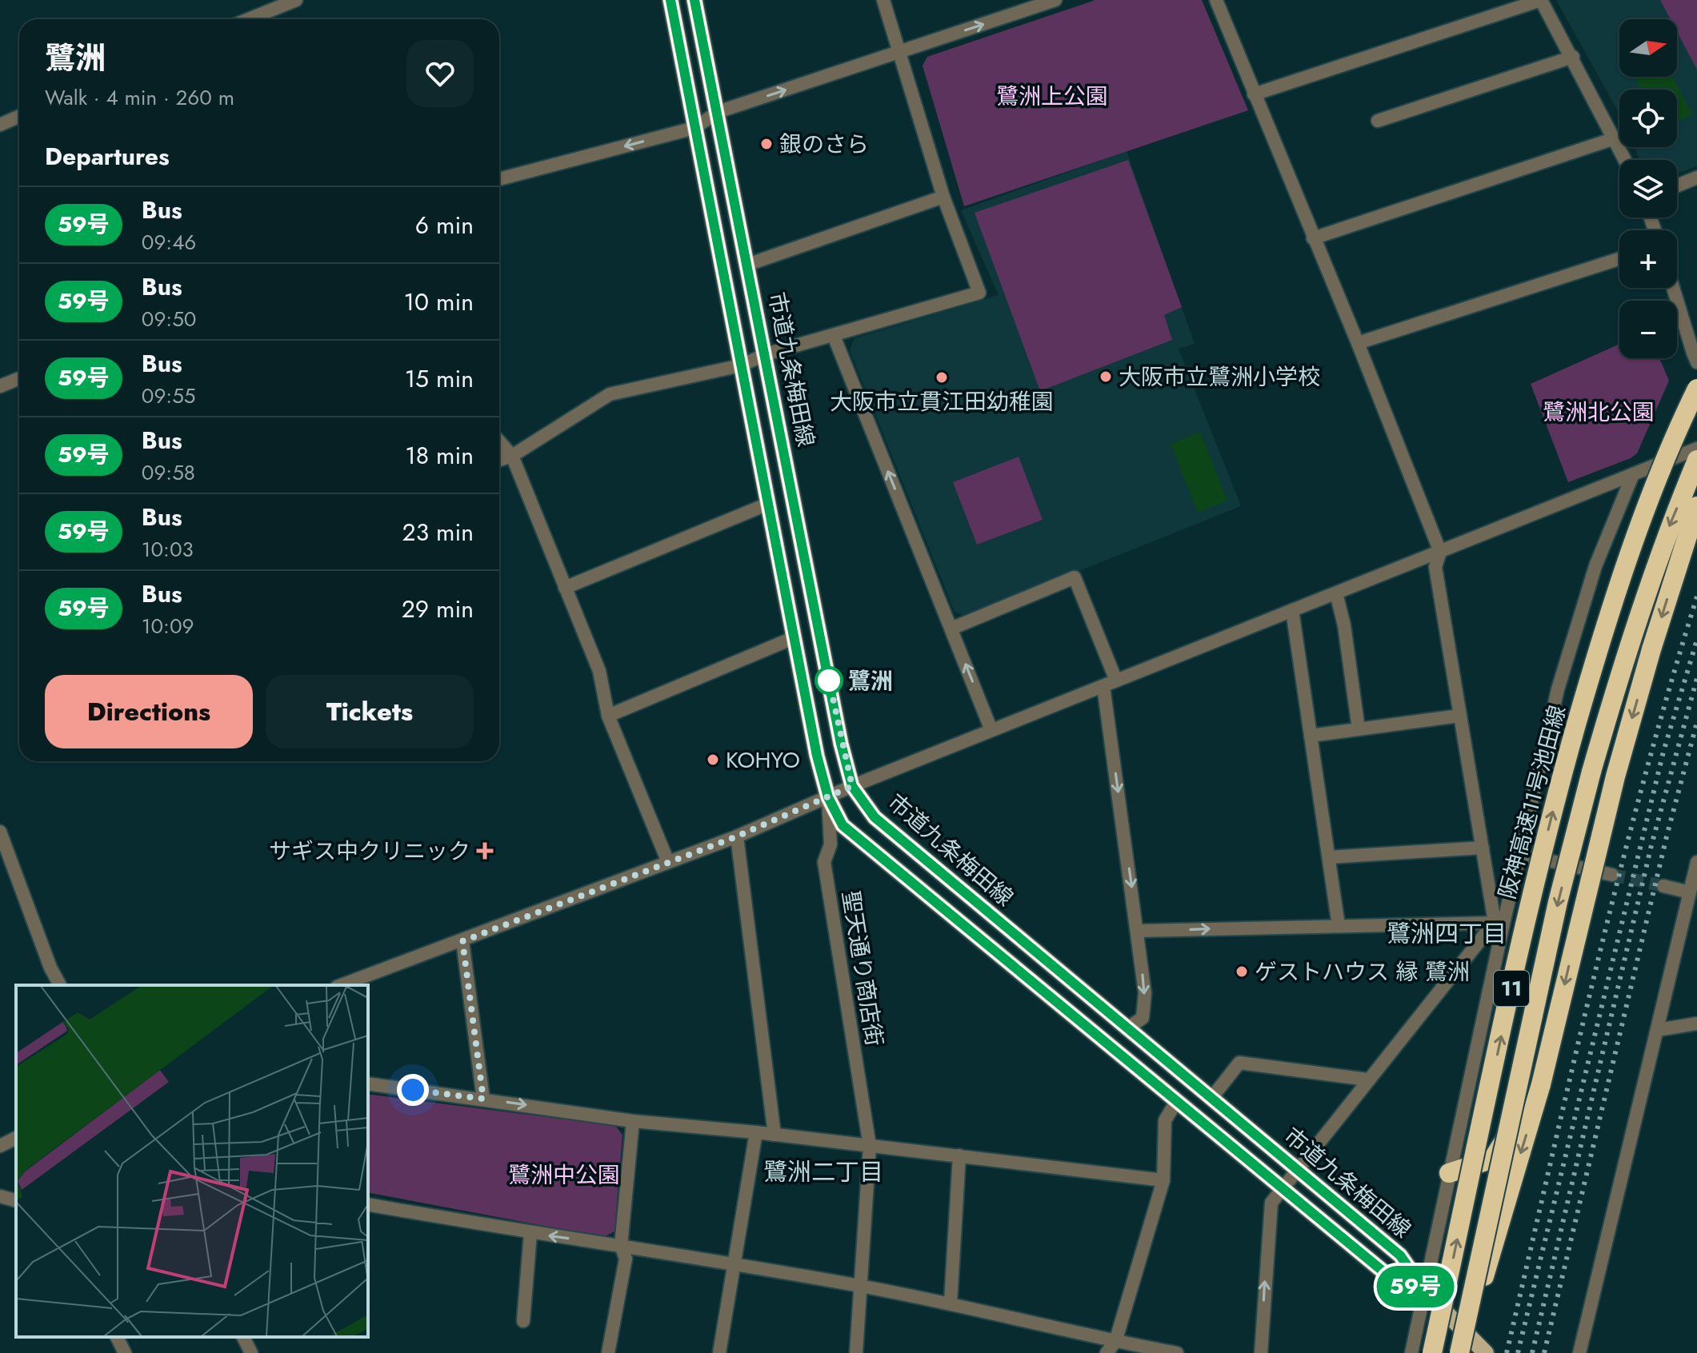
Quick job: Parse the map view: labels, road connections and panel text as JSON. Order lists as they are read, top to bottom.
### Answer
{
  "streets": {
    "highway": ["阪神高速11号池田線", "11"],
    "main road": ["市道九条梅田線"],
    "street": ["聖天通り商店街"]
  },
  "crossings": [
    ["市道九条梅田線", "聖天通り商店街"],
    ["市道九条梅田線", "11"]
  ],
  "districts": ["鷺洲四丁目", "鷺洲二丁目"],
  "parks": ["鷺洲上公園", "鷺洲北公園", "鷺洲中公園"],
  "places": {
    "other": [
      "銀のさら",
      "大阪市立鷺洲小学校",
      "大阪市立貫江田幼稚園",
      "鷺洲",
      "KOHYO",
      "ゲストハウス 縁 鷺洲"
    ],
    "health": ["サギス中クリニック"]
  },
  "lines": ["bus line 59号"],
  "north": "right",
  "page": {
    "on_map": "59号",
    "map_buttons": ["+", "−"],
    "heading": [
      ["鷺洲", "Walk · 4 min · 260 m"],
      "Departures"
    ],
    "list": [
      {
        "mark": "59号",
        "name": "Bus",
        "note": "09:46",
        "value": "6 min"
      },
      {
        "mark": "59号",
        "name": "Bus",
        "note": "09:50",
        "value": "10 min"
      },
      {
        "mark": "59号",
        "name": "Bus",
        "note": "09:55",
        "value": "15 min"
      },
      {
        "mark": "59号",
        "name": "Bus",
        "note": "09:58",
        "value": "18 min"
      },
      {
        "mark": "59号",
        "name": "Bus",
        "note": "10:03",
        "value": "23 min"
      },
      {
        "mark": "59号",
        "name": "Bus",
        "note": "10:09",
        "value": "29 min"
      }
    ],
    "buttons": ["Directions", "Tickets"]
  }
}
